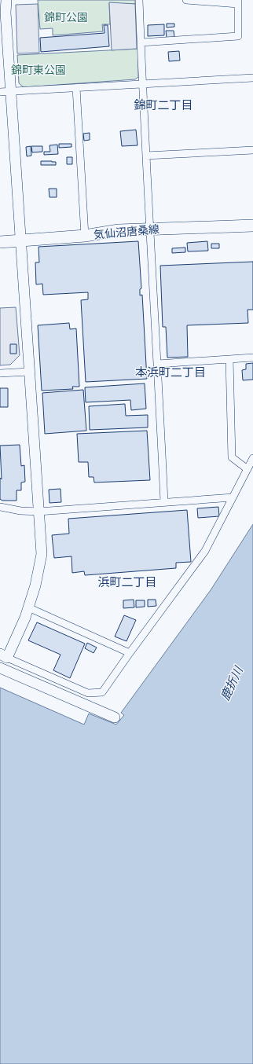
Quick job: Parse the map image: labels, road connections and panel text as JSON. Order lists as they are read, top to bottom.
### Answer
{
  "streets": {
    "main road": ["気仙沼唐桑線"]
  },
  "districts": ["錦町二丁目", "本浜町二丁目", "浜町二丁目"],
  "water": ["鹿折川"],
  "parks": ["錦町公園", "錦町東公園"]
}
